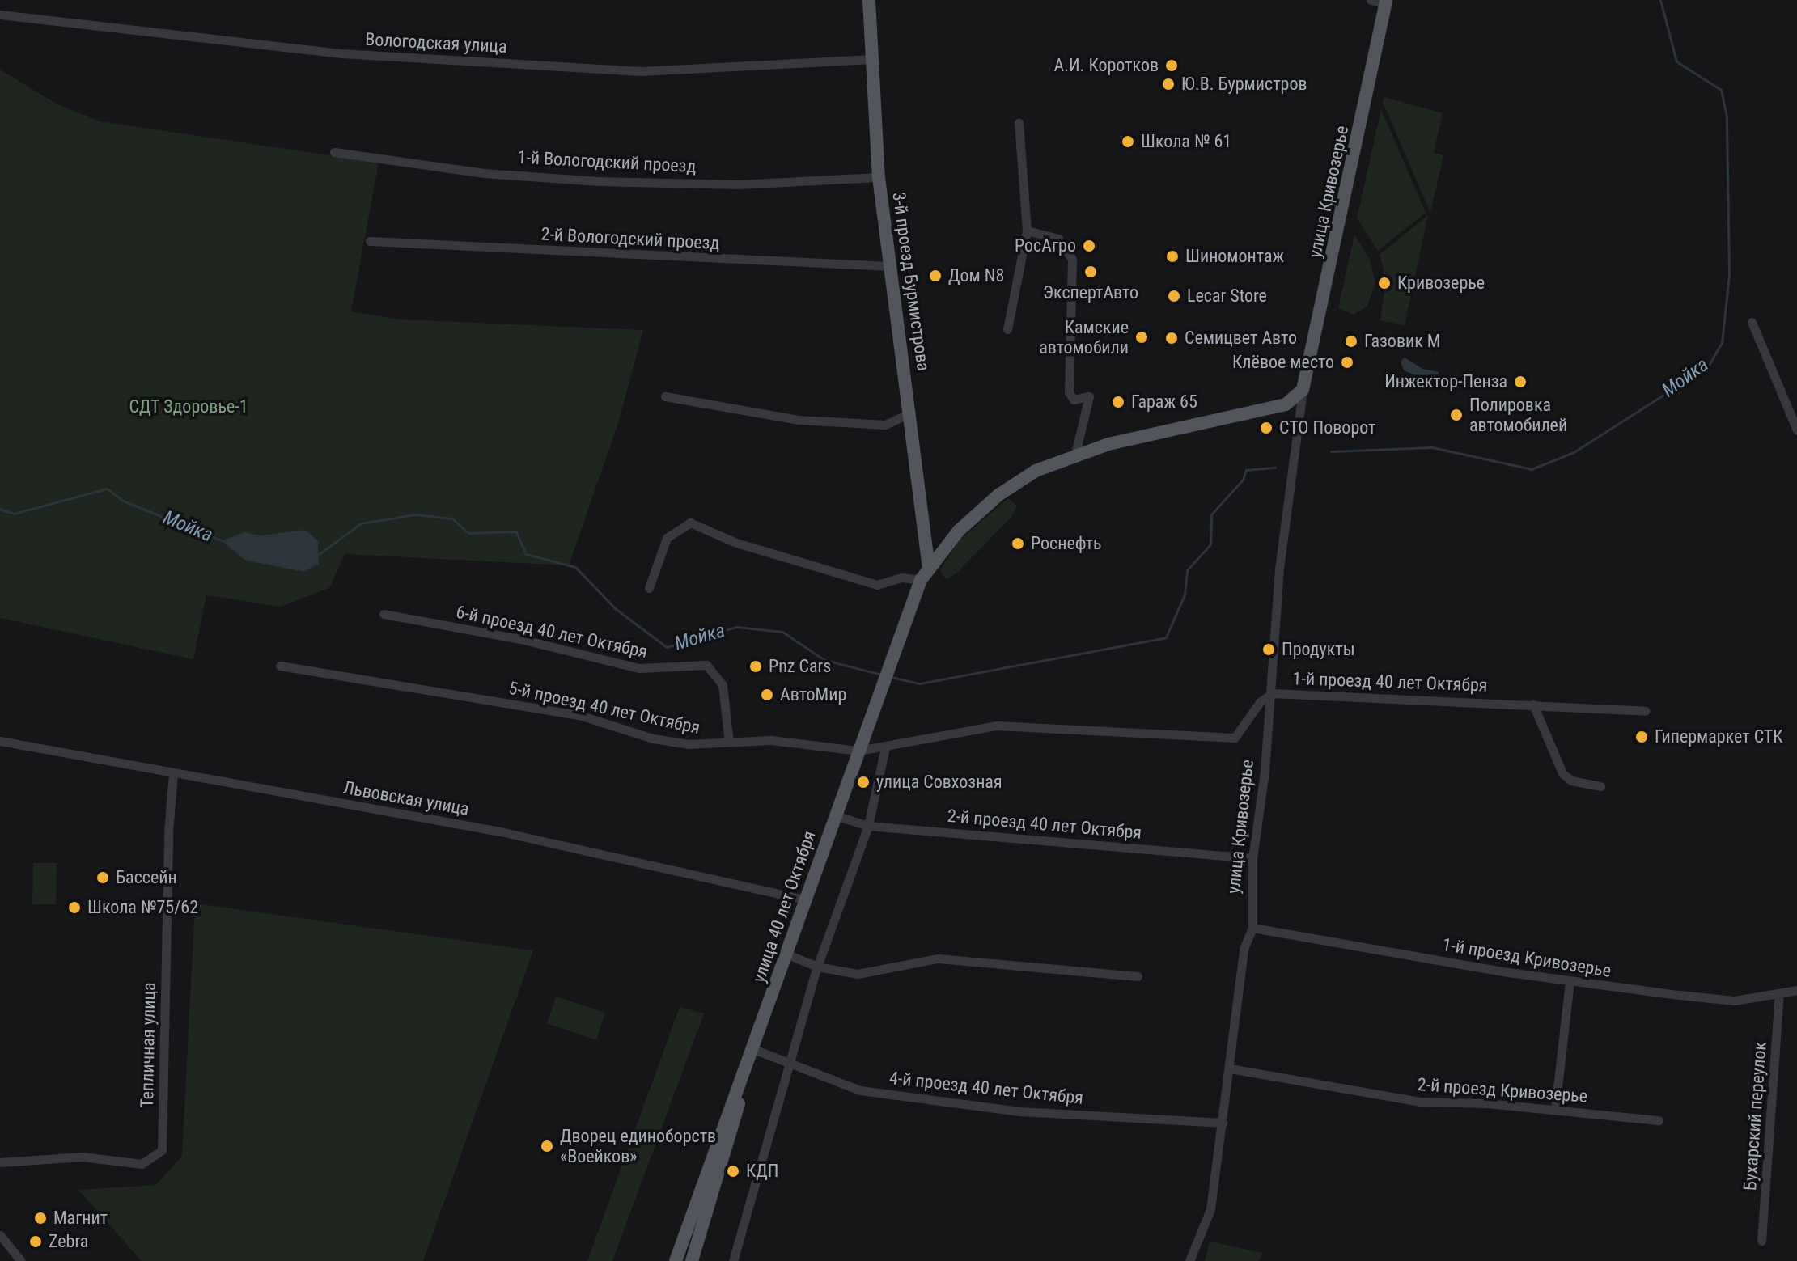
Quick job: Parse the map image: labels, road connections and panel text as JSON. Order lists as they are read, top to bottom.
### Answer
{
  "streets": {
    "main road": ["улица Кривозерье", "3-й проезд Бурмистрова", "улица 40 лет Октября"],
    "street": [
      "Вологодская улица",
      "1-й Вологодский проезд",
      "2-й Вологодский проезд",
      "6-й проезд 40 лет Октября",
      "1-й проезд 40 лет Октября",
      "5-й проезд 40 лет Октября",
      "Львовская улица",
      "2-й проезд 40 лет Октября",
      "1-й проезд Кривозерье",
      "Тепличная улица",
      "4-й проезд 40 лет Октября",
      "2-й проезд Кривозерье",
      "Бухарский переулок"
    ]
  },
  "crossings": [
    ["Вологодская улица", "3-й проезд Бурмистрова"],
    ["1-й Вологодский проезд", "3-й проезд Бурмистрова"],
    ["улица Кривозерье", "1-й проезд 40 лет Октября"],
    ["улица Кривозерье", "2-й проезд 40 лет Октября"],
    ["улица Кривозерье", "1-й проезд Кривозерье"],
    ["улица Кривозерье", "4-й проезд 40 лет Октября"],
    ["улица Кривозерье", "2-й проезд Кривозерье"],
    ["2-й Вологодский проезд", "3-й проезд Бурмистрова"],
    ["3-й проезд Бурмистрова", "улица 40 лет Октября"],
    ["6-й проезд 40 лет Октября", "5-й проезд 40 лет Октября"],
    ["1-й проезд 40 лет Октября", "5-й проезд 40 лет Октября"],
    ["5-й проезд 40 лет Октября", "улица 40 лет Октября"],
    ["Львовская улица", "улица 40 лет Октября"],
    ["Львовская улица", "Тепличная улица"],
    ["2-й проезд 40 лет Октября", "улица 40 лет Октября"],
    ["улица 40 лет Октября", "4-й проезд 40 лет Октября"],
    ["1-й проезд Кривозерье", "Бухарский переулок"]
  ],
  "water": ["Мойка"],
  "parks": ["СДТ Здоровье-1"],
  "places": [
    "А.И. Коротков",
    "Ю.В. Бурмистров",
    "Школа № 61",
    "РосАгро",
    "Шиномонтаж",
    "ЭкспертАвто",
    "Дом N8",
    "Кривозерье",
    "Lecar Store",
    "Камские автомобили",
    "Семицвет Авто",
    "Газовик М",
    "Клёвое место",
    "Инжектор-Пенза",
    "Гараж 65",
    "Полировка автомобилей",
    "СТО Поворот",
    "Роснефть",
    "Продукты",
    "Pnz Cars",
    "АвтоМир",
    "Гипермаркет СТК",
    "улица Совхозная",
    "Бассейн",
    "Школа №75/62",
    "Дворец единоборств «Воейков»",
    "КДП",
    "Магнит",
    "Zebra"
  ]
}
